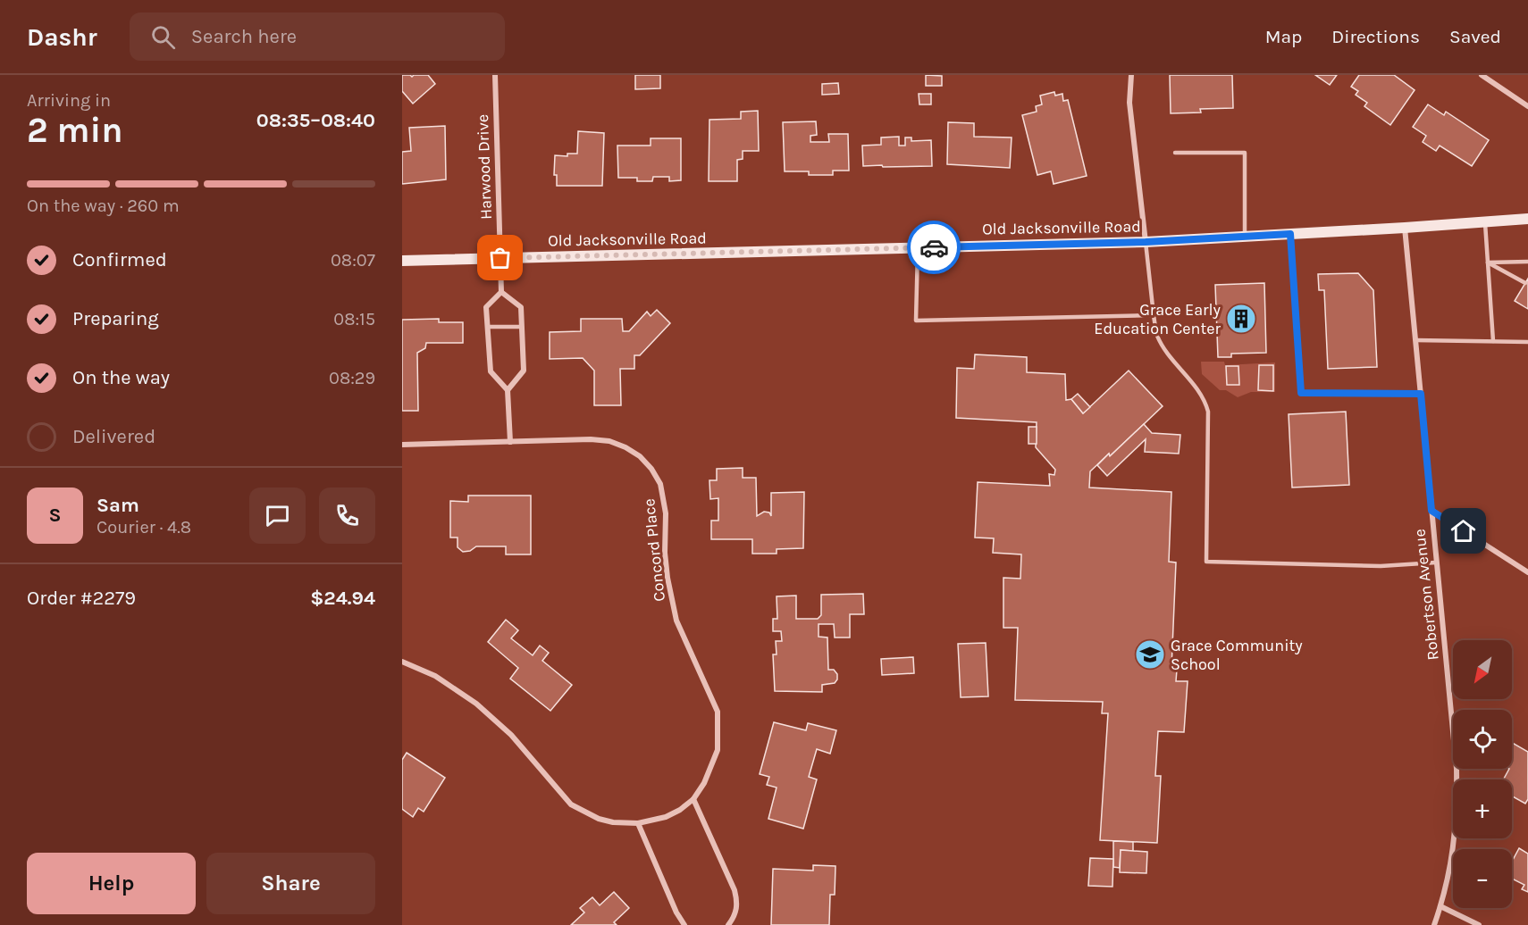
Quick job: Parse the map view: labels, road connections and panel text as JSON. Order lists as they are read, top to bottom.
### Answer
{
  "streets": {
    "main road": ["Old Jacksonville Road"],
    "street": ["Harwood Drive", "Concord Place", "Robertson Avenue"]
  },
  "crossings": [
    ["Harwood Drive", "Old Jacksonville Road"],
    ["Old Jacksonville Road", "Robertson Avenue"]
  ],
  "places": {
    "building": ["Grace Early Education Center"],
    "school or university": ["Grace Community School"]
  },
  "north": "bottom left",
  "page": {
    "header": "Dashr",
    "search": "Search here",
    "nav": ["Map", "Directions", "Saved"],
    "heading": ["2 min", "Arriving in", "08:35–08:40"],
    "panel": [
      "Sam",
      "Courier · 4.8",
      "Order #2279",
      "$24.94"
    ],
    "bar": "On the way · 260 m",
    "list": [
      ["Confirmed", "08:07"],
      ["Preparing", "08:15"],
      ["On the way", "08:29"],
      "Delivered"
    ],
    "round": "S",
    "map_buttons": ["+", "−"],
    "buttons": ["Help", "Share"]
  }
}
